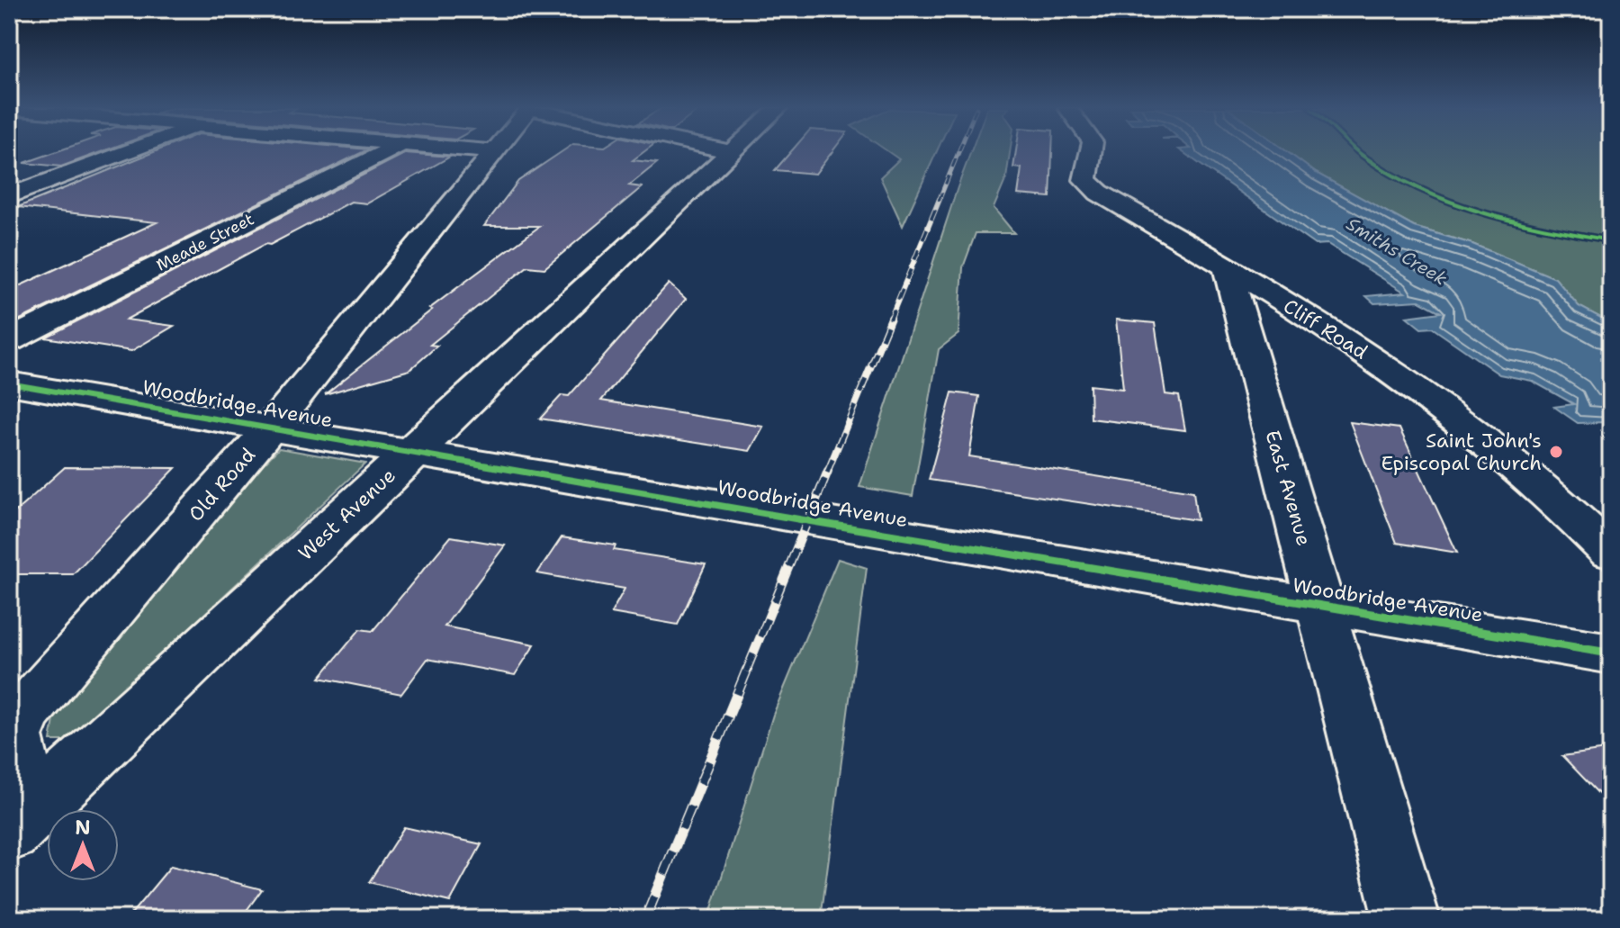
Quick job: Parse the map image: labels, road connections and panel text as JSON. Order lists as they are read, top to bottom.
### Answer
{
  "streets": {
    "street": [
      "Meade Street",
      "Cliff Road",
      "Woodbridge Avenue",
      "Old Road",
      "East Avenue",
      "West Avenue"
    ]
  },
  "crossings": [
    ["Cliff Road", "East Avenue"],
    ["Woodbridge Avenue", "Old Road"],
    ["Woodbridge Avenue", "East Avenue"],
    ["Woodbridge Avenue", "West Avenue"],
    ["Old Road", "West Avenue"]
  ],
  "water": ["Smiths Creek"],
  "places": ["Saint John's Episcopal Church"],
  "north": "top"
}
